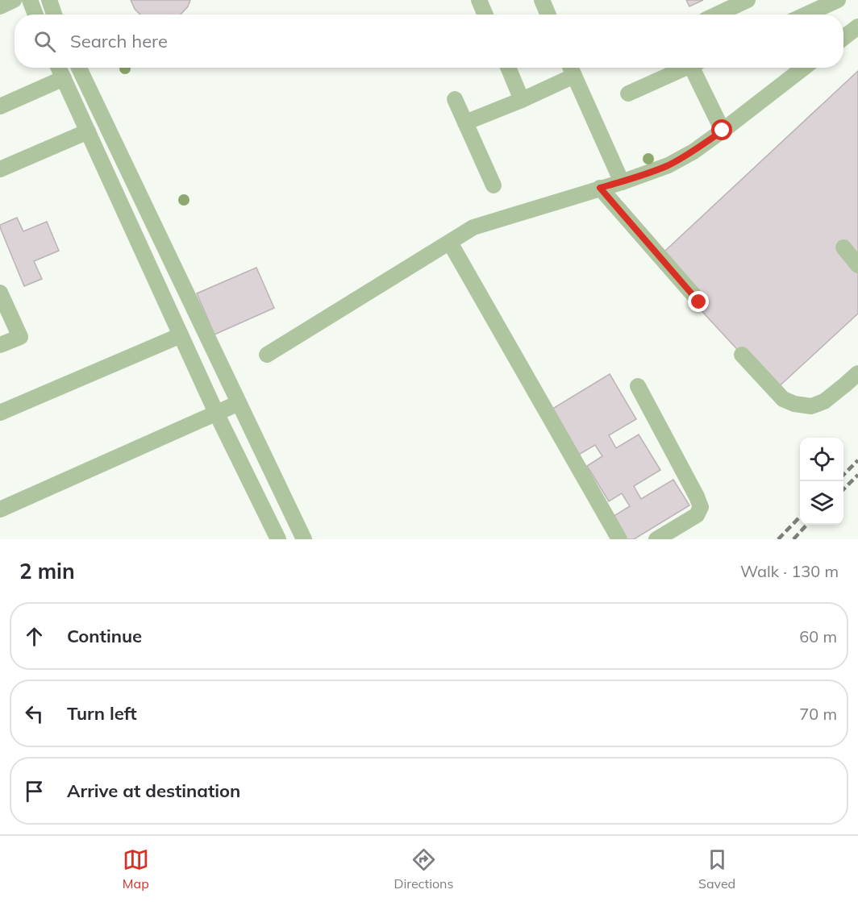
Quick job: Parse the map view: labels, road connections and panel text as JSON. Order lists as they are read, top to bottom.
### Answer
{
  "page": {
    "search": "Search here",
    "heading": ["2 min", "Walk · 130 m"],
    "list": [
      ["Continue", "60 m"],
      ["Turn left", "70 m"],
      "Arrive at destination"
    ],
    "nav": ["Map", "Directions", "Saved"]
  }
}
